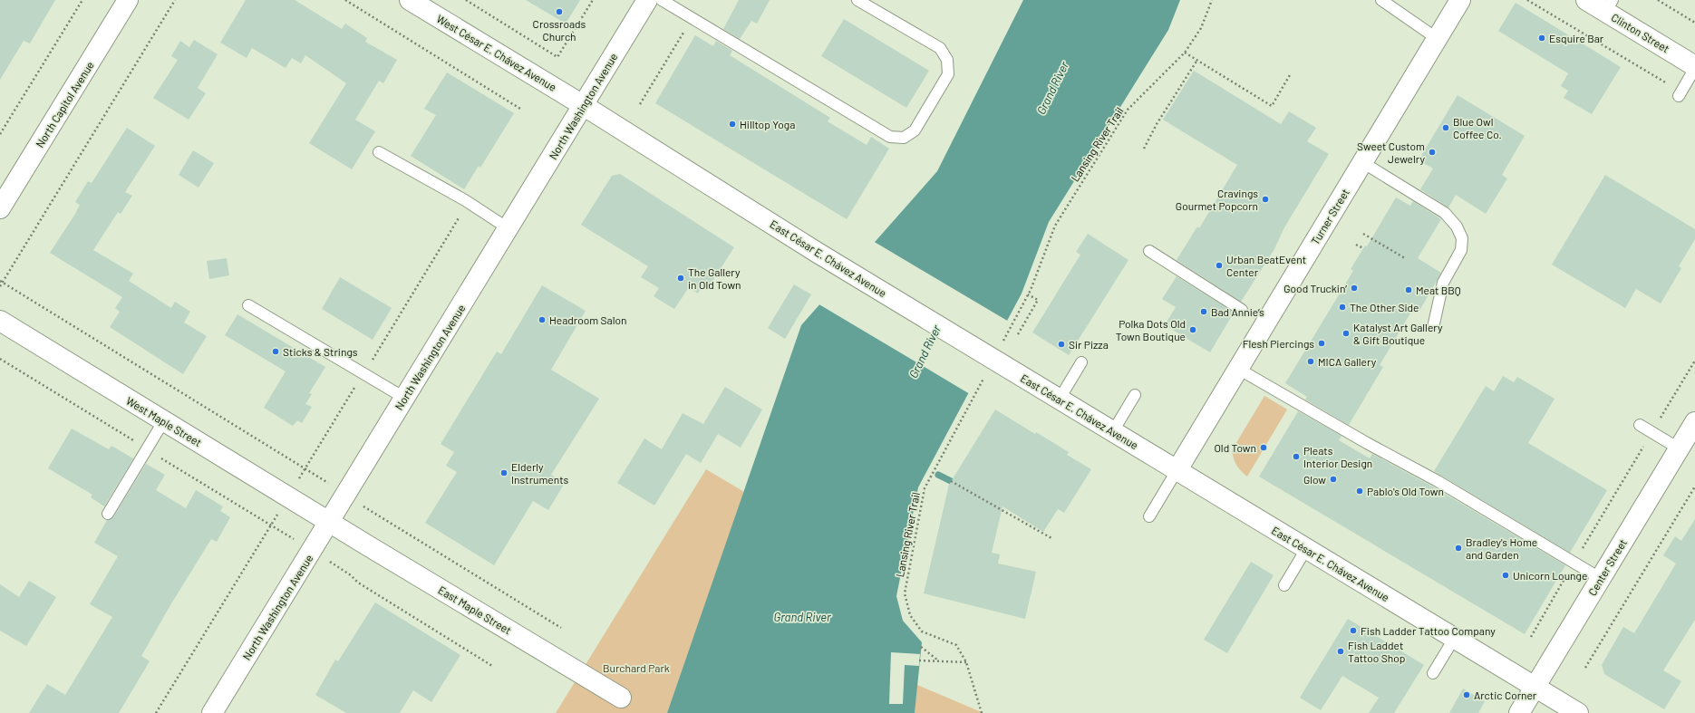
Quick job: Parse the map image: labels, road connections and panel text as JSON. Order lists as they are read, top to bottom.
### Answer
{
  "streets": {
    "street": [
      "Clinton Street",
      "West César E. Chávez Avenue",
      "North Capitol Avenue",
      "North Washington Avenue",
      "Turner Street",
      "East César E. Chávez Avenue",
      "West Maple Street",
      "Center Street",
      "East Maple Street"
    ],
    "path": ["Lansing River Trail"]
  },
  "crossings": [
    ["West César E. Chávez Avenue", "North Washington Avenue"],
    ["West César E. Chávez Avenue", "East César E. Chávez Avenue"],
    ["North Washington Avenue", "East César E. Chávez Avenue"],
    ["North Washington Avenue", "West Maple Street"],
    ["North Washington Avenue", "East Maple Street"],
    ["Turner Street", "East César E. Chávez Avenue"],
    ["East César E. Chávez Avenue", "Center Street"],
    ["West Maple Street", "East Maple Street"]
  ],
  "water": ["Grand River"],
  "parks": ["Burchard Park"],
  "places": [
    "Crossroads Church",
    "Esquire Bar",
    "Hilltop Yoga",
    "Blue Owl Coffee Co.",
    "Sweet Custom Jewelry",
    "Cravings Gourmet Popcorn",
    "Urban BeatEvent Center",
    "The Gallery in Old Town",
    "Good Truckin’",
    "Meat BBQ",
    "The Other Side",
    "Bad Annie’s",
    "Headroom Salon",
    "Polka Dots Old Town Boutique",
    "Katalyst Art Gallery & Gift Boutique",
    "Flesh Piercings",
    "Sir Pizza",
    "Sticks & Strings",
    "MICA Gallery",
    "Old Town",
    "Pleats Interior Design",
    "Elderly Instruments",
    "Glow",
    "Pablo's Old Town",
    "Bradley's Home and Garden",
    "Unicorn Lounge",
    "Fish Ladder Tattoo Company",
    "Fish Laddet Tattoo Shop",
    "Arctic Corner"
  ]
}
